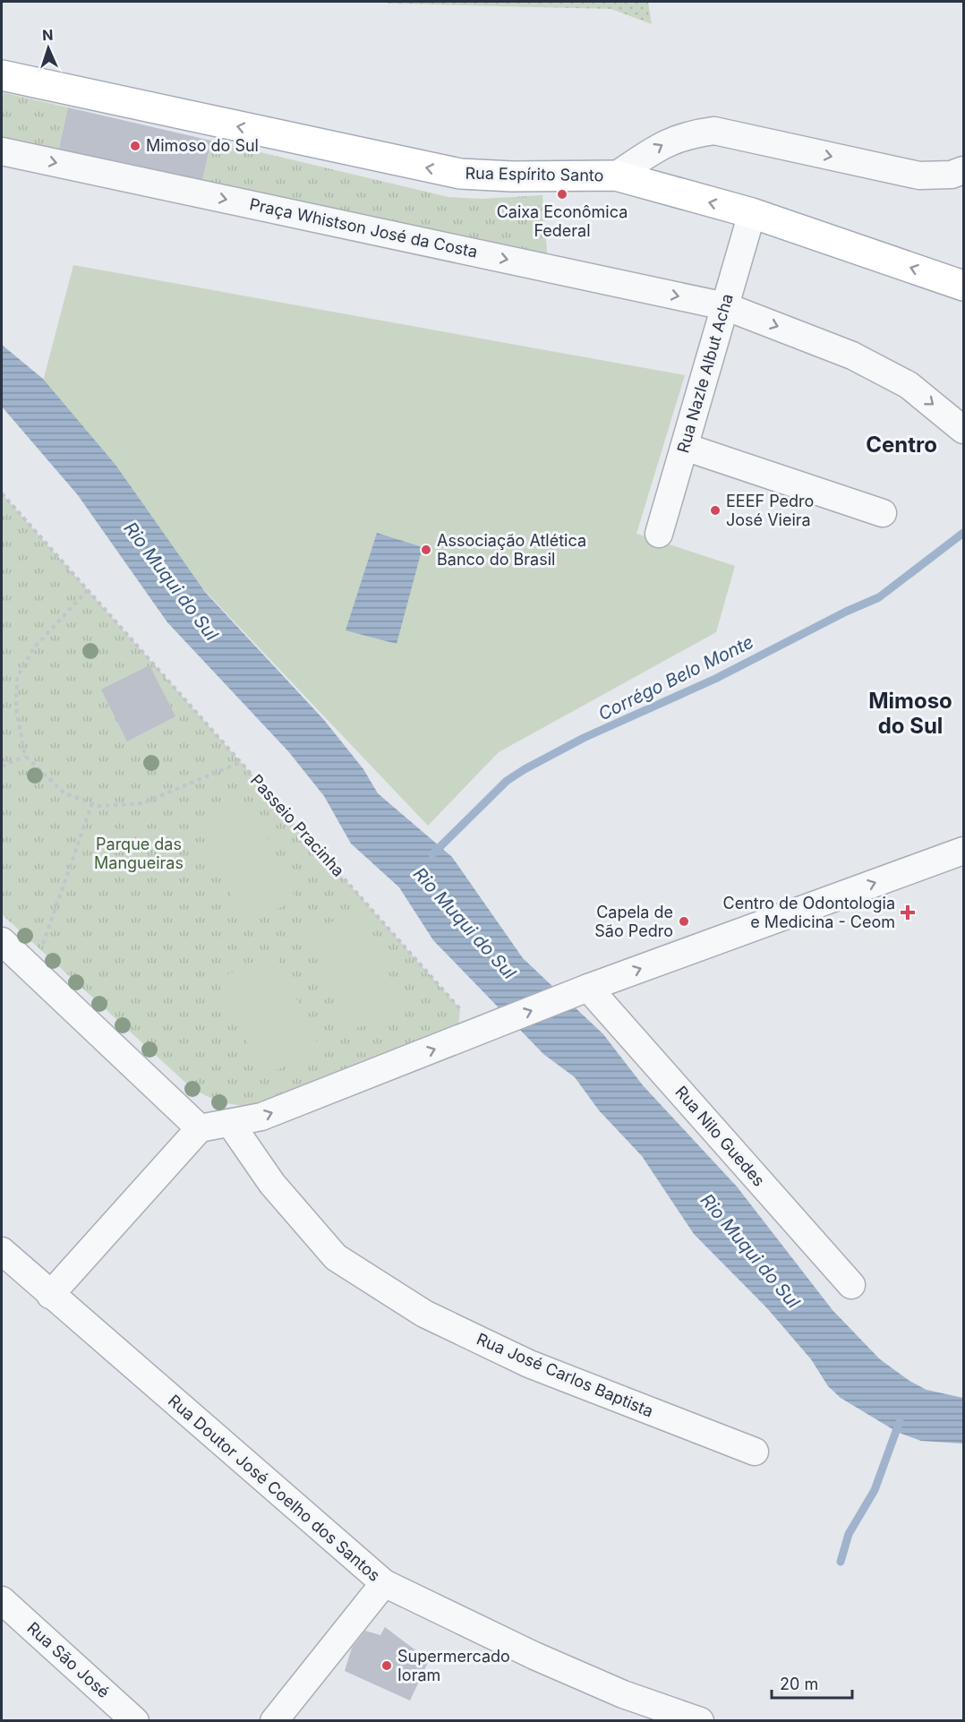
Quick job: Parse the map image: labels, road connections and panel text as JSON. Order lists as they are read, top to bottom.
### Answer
{
  "streets": {
    "main road": ["Rua Espírito Santo"],
    "street": [
      "Praça Whistson José da Costa",
      "Rua Nazle Albut Acha",
      "Rua Nilo Guedes",
      "Rua José Carlos Baptista",
      "Rua Doutor José Coelho dos Santos",
      "Rua São José"
    ],
    "path": ["Passeio Pracinha"]
  },
  "crossings": [
    ["Rua Espírito Santo", "Rua Nazle Albut Acha"],
    ["Praça Whistson José da Costa", "Rua Nazle Albut Acha"]
  ],
  "one_way": ["Rua Espírito Santo"],
  "districts": ["Centro", "Mimoso do Sul"],
  "water": ["Rio Muqui do Sul", "Corrégo Belo Monte"],
  "parks": ["Parque das Mangueiras"],
  "places": {
    "other": [
      "Mimoso do Sul",
      "Caixa Econômica Federal",
      "EEEF Pedro José Vieira",
      "Associação Atlética Banco do Brasil",
      "Capela de São Pedro",
      "Supermercado Ioram"
    ],
    "health": ["Centro de Odontologia e Medicina - Ceom"]
  },
  "scale_bar": "20 m",
  "north": "top"
}
